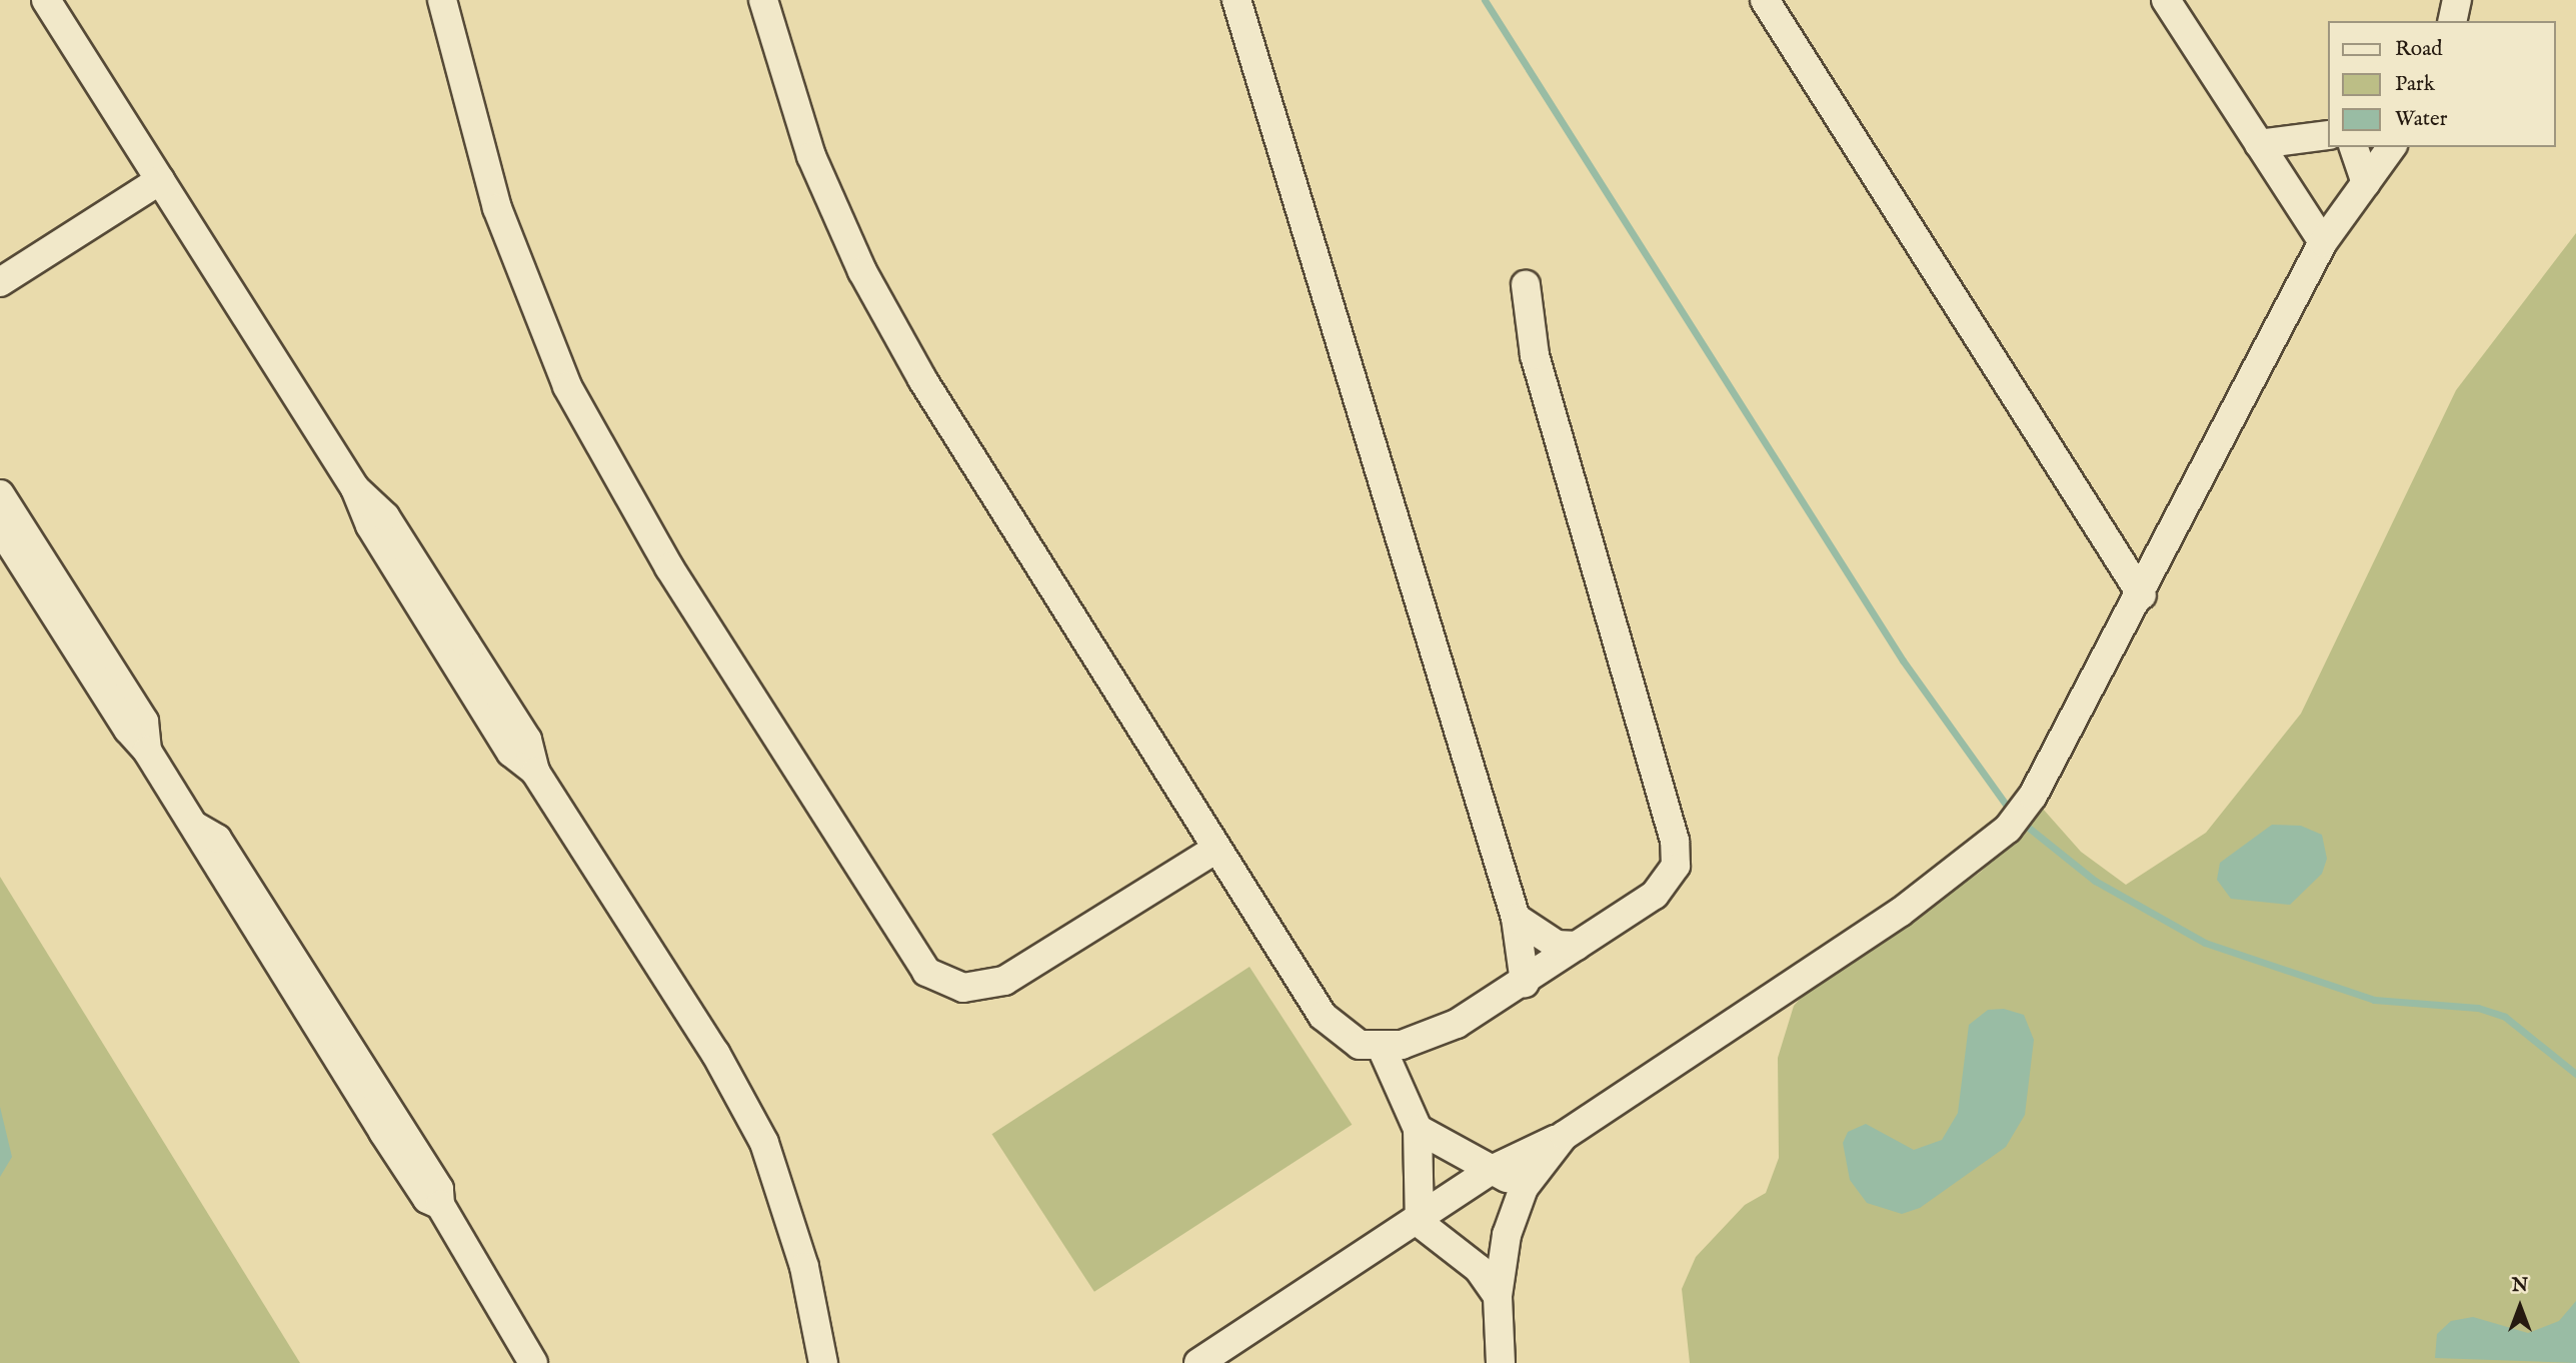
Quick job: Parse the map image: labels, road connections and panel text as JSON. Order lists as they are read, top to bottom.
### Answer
{
  "legend": ["Road", "Park", "Water"],
  "north": "top"
}
